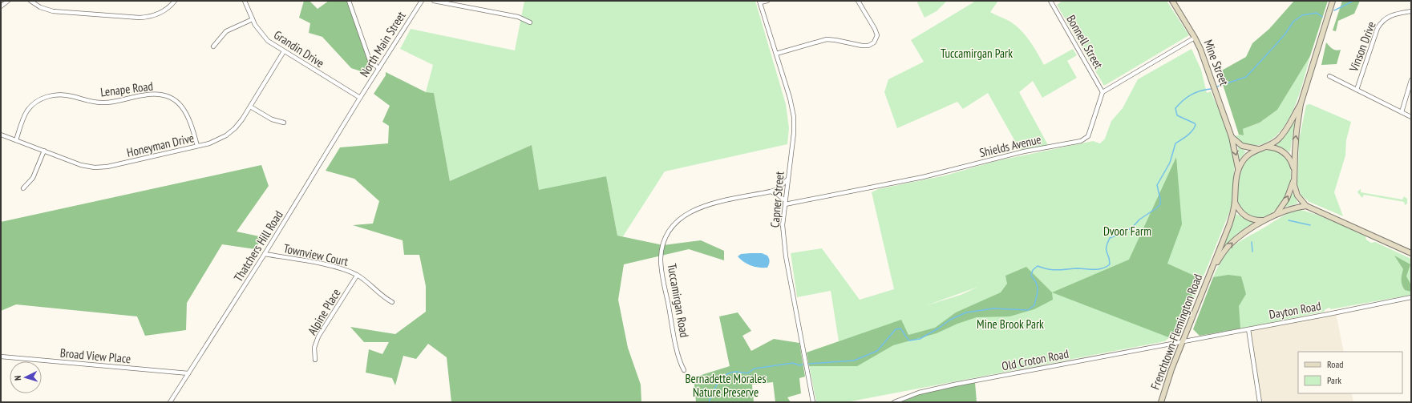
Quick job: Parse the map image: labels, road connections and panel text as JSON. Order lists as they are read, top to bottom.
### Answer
{
  "streets": {
    "main road": ["Mine Street", "Frenchtown-Flemington Road"],
    "street": [
      "Bonnell Street",
      "North Main Street",
      "Vinson Drive",
      "Grandin Drive",
      "Lenape Road",
      "Honeyman Drive",
      "Shields Avenue",
      "Capner Street",
      "Thatchers Hill Road",
      "Townview Court",
      "Tuccamirgan Road",
      "Dayton Road",
      "Alpine Place",
      "Broad View Place",
      "Old Croton Road"
    ]
  },
  "crossings": [
    ["Bonnell Street", "Shields Avenue"],
    ["North Main Street", "Grandin Drive"],
    ["North Main Street", "Thatchers Hill Road"],
    ["Grandin Drive", "Honeyman Drive"],
    ["Grandin Drive", "Thatchers Hill Road"],
    ["Mine Street", "Frenchtown-Flemington Road"],
    ["Lenape Road", "Honeyman Drive"],
    ["Shields Avenue", "Capner Street"],
    ["Capner Street", "Tuccamirgan Road"],
    ["Thatchers Hill Road", "Townview Court"],
    ["Thatchers Hill Road", "Broad View Place"],
    ["Townview Court", "Alpine Place"],
    ["Dayton Road", "Frenchtown-Flemington Road"],
    ["Dayton Road", "Old Croton Road"],
    ["Frenchtown-Flemington Road", "Old Croton Road"]
  ],
  "parks": [
    "Tuccamirgan Park",
    "Dvoor Farm",
    "Mine Brook Park",
    "Bernadette Morales Nature Preserve"
  ],
  "legend": ["Road", "Park"],
  "north": "left"
}
